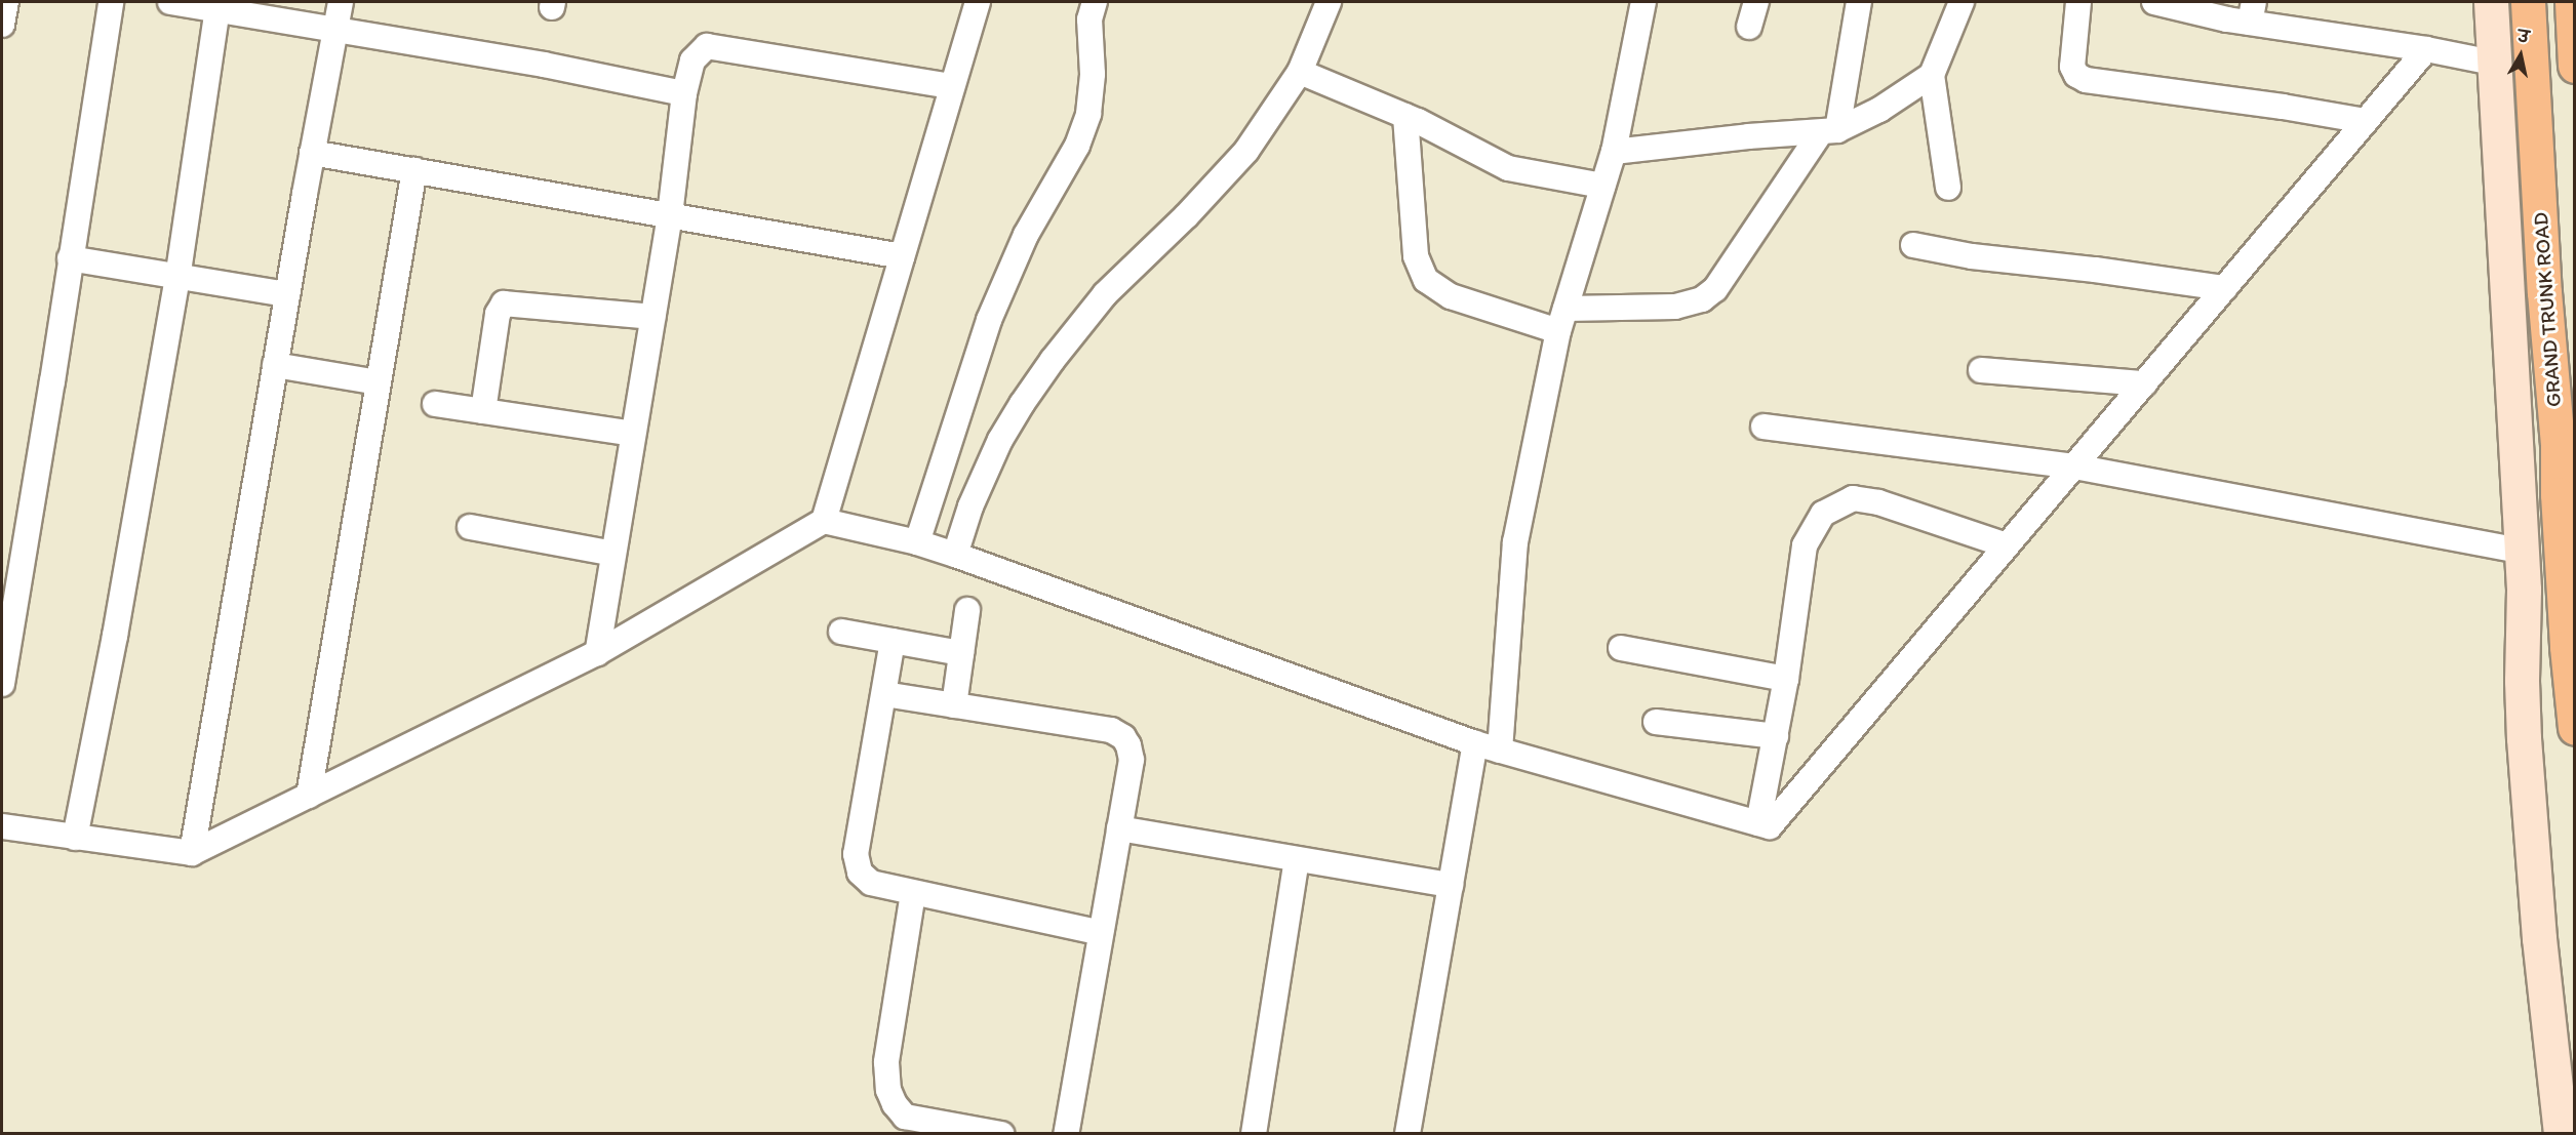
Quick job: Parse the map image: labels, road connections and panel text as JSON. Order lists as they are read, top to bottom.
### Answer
{
  "streets": {
    "highway": ["GRAND TRUNK ROAD"]
  },
  "north": "top"
}
